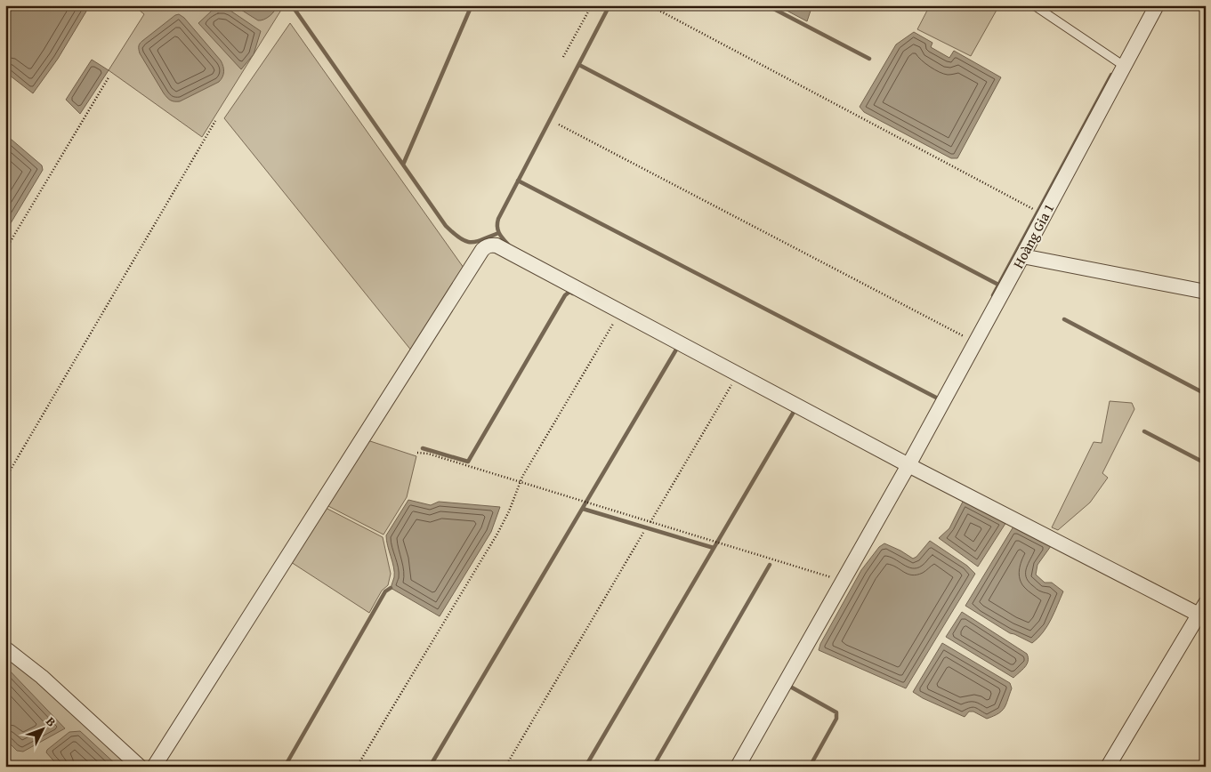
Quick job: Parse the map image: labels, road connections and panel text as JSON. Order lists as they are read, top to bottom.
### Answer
{
  "streets": {
    "street": ["Hoàng Gia 1"]
  },
  "north": "top right"
}
